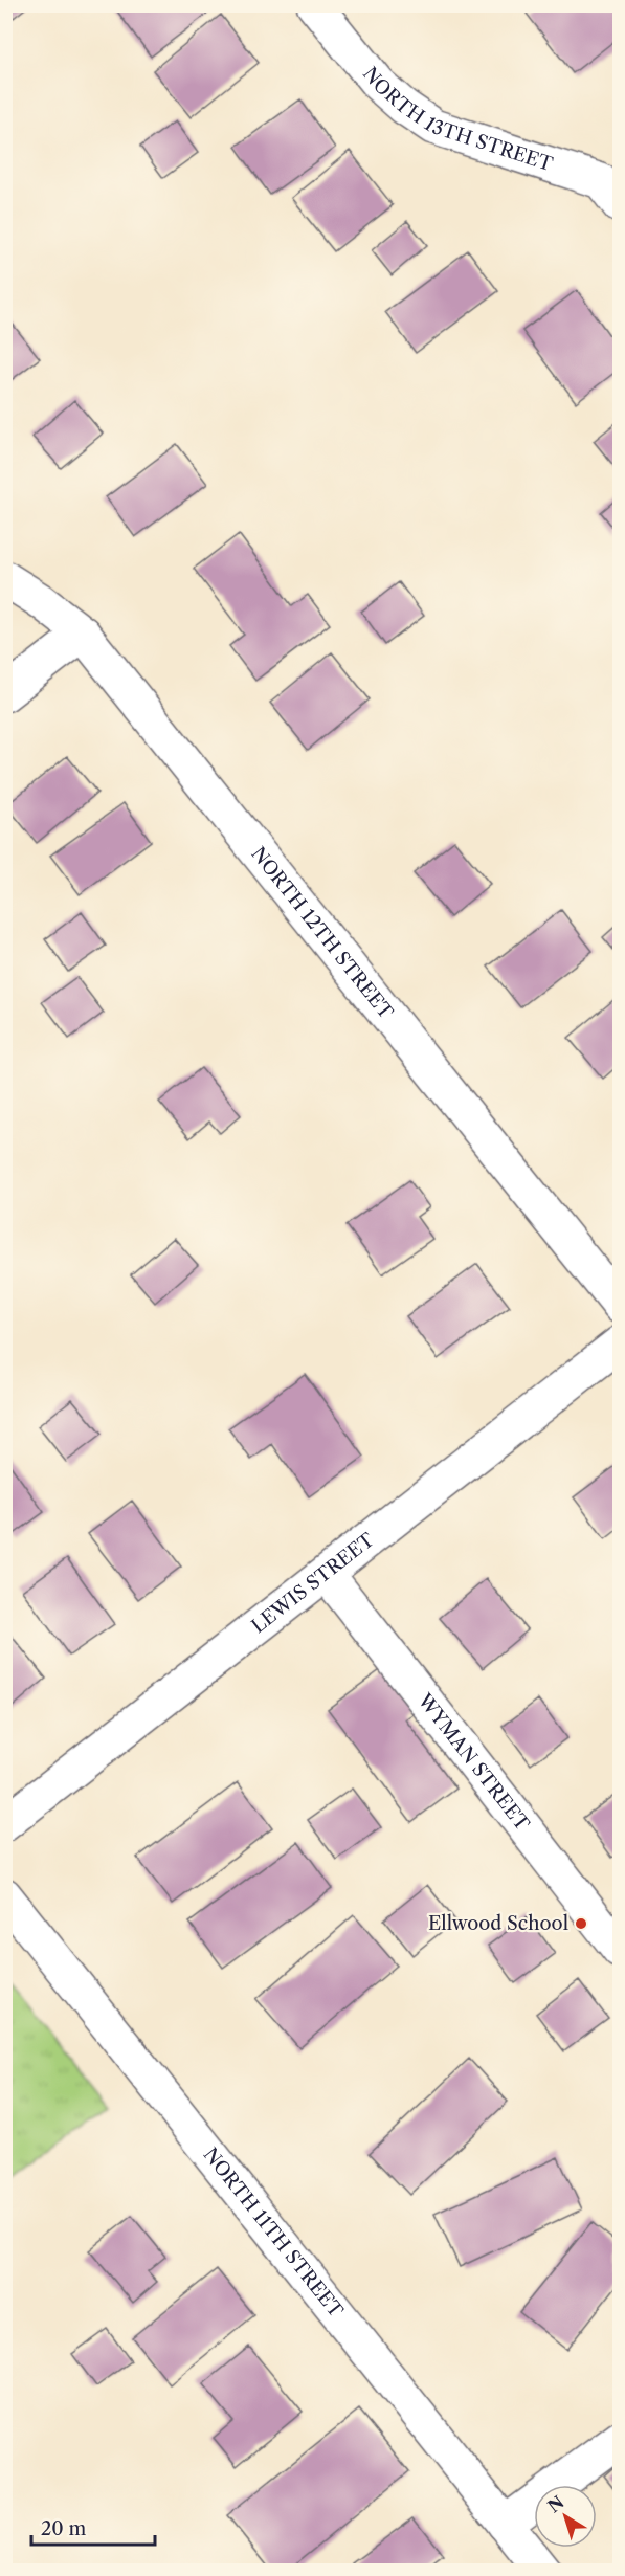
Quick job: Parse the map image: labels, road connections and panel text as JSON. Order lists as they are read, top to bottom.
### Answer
{
  "streets": {
    "street": [
      "NORTH 13TH STREET",
      "NORTH 12TH STREET",
      "LEWIS STREET",
      "WYMAN STREET",
      "NORTH 11TH STREET"
    ]
  },
  "crossings": [
    ["LEWIS STREET", "WYMAN STREET"]
  ],
  "places": ["Ellwood School"],
  "scale_bar": "20 m",
  "north": "top left"
}
